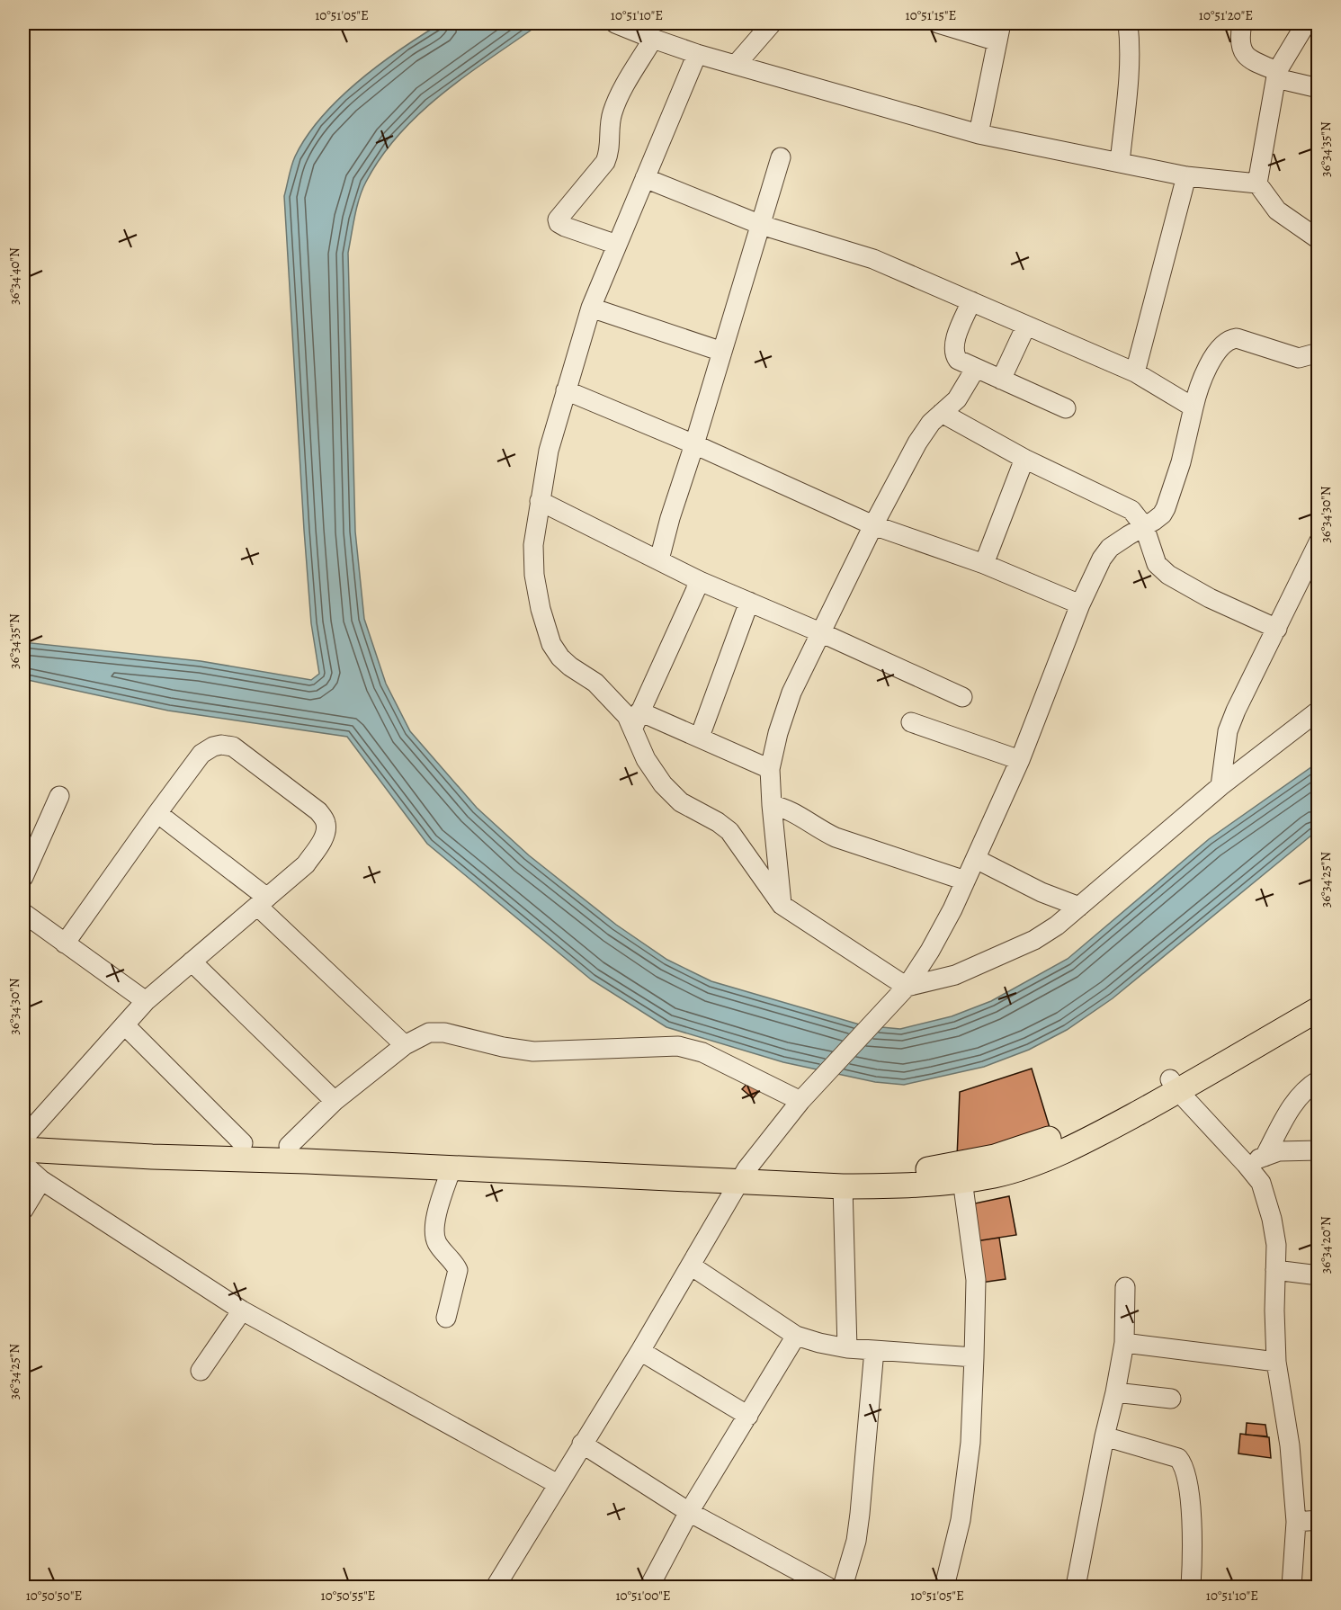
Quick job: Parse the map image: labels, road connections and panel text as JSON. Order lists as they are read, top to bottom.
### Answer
{
  "coordinates": [
    "10°51'05\"E",
    "10°51'10\"E",
    "10°51'15\"E",
    "10°51'20\"E",
    "36°34'35\"N",
    "36°34'40\"N",
    "36°34'30\"N",
    "36°34'25\"N",
    "36°34'20\"N",
    "10°50'50\"E",
    "10°50'55\"E",
    "10°51'00\"E"
  ]
}
